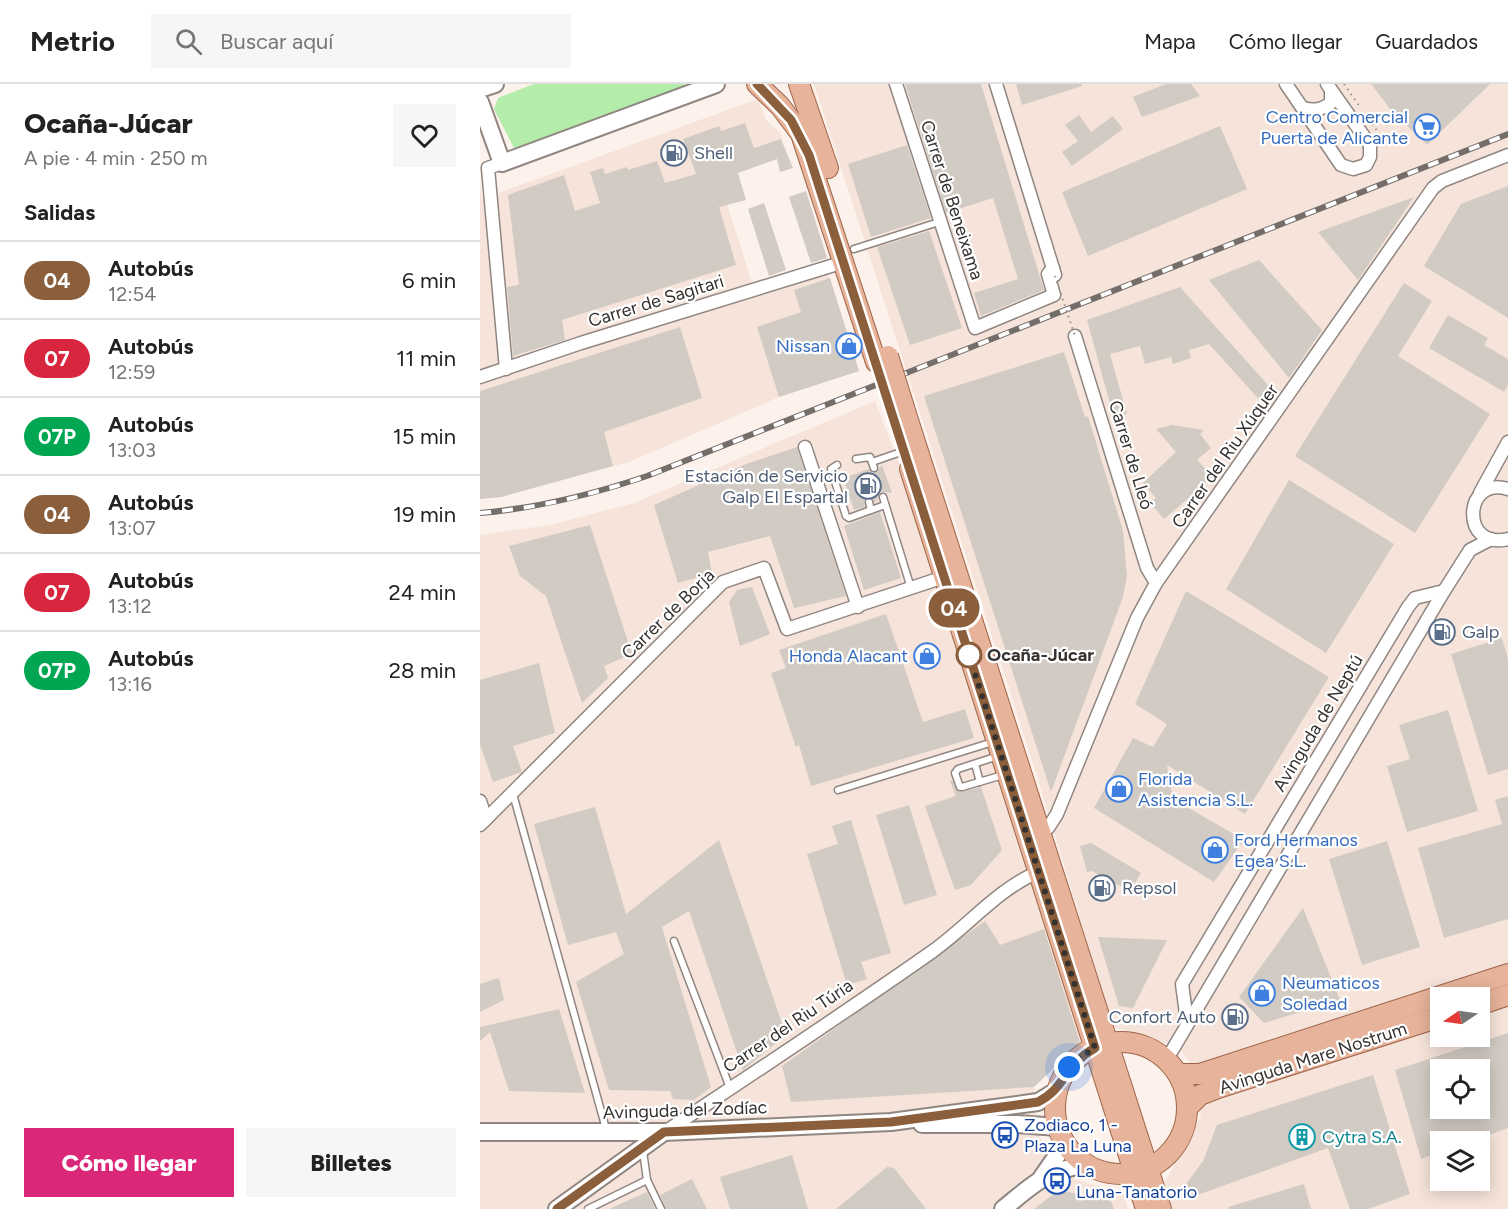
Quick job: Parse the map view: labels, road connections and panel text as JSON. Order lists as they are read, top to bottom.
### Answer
{
  "streets": {
    "main road": ["Avinguda Mare Nostrum"],
    "street": [
      "Carrer de Beneixama",
      "Carrer de Sagitari",
      "Carrer de Lleó",
      "Carrer del Riu Xúquer",
      "Carrer de Borja",
      "Avinguda de Neptú",
      "Carrer del Riu Túria",
      "Avinguda del Zodíac"
    ]
  },
  "crossings": [
    ["Carrer de Lleó", "Carrer del Riu Xúquer"],
    ["Carrer del Riu Túria", "Avinguda del Zodíac"]
  ],
  "places": {
    "supermarket": ["Centro Comercial Puerta de Alicante"],
    "fuel station": [
      "Shell",
      "Estación de Servicio Galp El Espartal",
      "Galp",
      "Repsol",
      "Confort Auto"
    ],
    "shop": [
      "Nissan",
      "Honda Alacant",
      "Florida Asistencia S.L.",
      "Ford Hermanos Egea S.L.",
      "Neumaticos Soledad"
    ],
    "other": ["Ocaña-Júcar"],
    "bus stop": ["Zodiaco, 1 - Plaza La Luna", "La Luna-Tanatorio"],
    "building": ["Cytra S.A."]
  },
  "lines": ["bus line 04"],
  "north": "left",
  "page": {
    "header": "Metrio",
    "search": "Buscar aquí",
    "nav": ["Mapa", "Cómo llegar", "Guardados"],
    "heading": [
      ["Ocaña-Júcar", "A pie · 4 min · 250 m"],
      "Salidas"
    ],
    "on_map": "04",
    "list": [
      {
        "mark": "04",
        "name": "Autobús",
        "note": "12:54",
        "value": "6 min"
      },
      {
        "mark": "07",
        "name": "Autobús",
        "note": "12:59",
        "value": "11 min"
      },
      {
        "mark": "07P",
        "name": "Autobús",
        "note": "13:03",
        "value": "15 min"
      },
      {
        "mark": "04",
        "name": "Autobús",
        "note": "13:07",
        "value": "19 min"
      },
      {
        "mark": "07",
        "name": "Autobús",
        "note": "13:12",
        "value": "24 min"
      },
      {
        "mark": "07P",
        "name": "Autobús",
        "note": "13:16",
        "value": "28 min"
      }
    ],
    "buttons": ["Cómo llegar", "Billetes"]
  }
}
